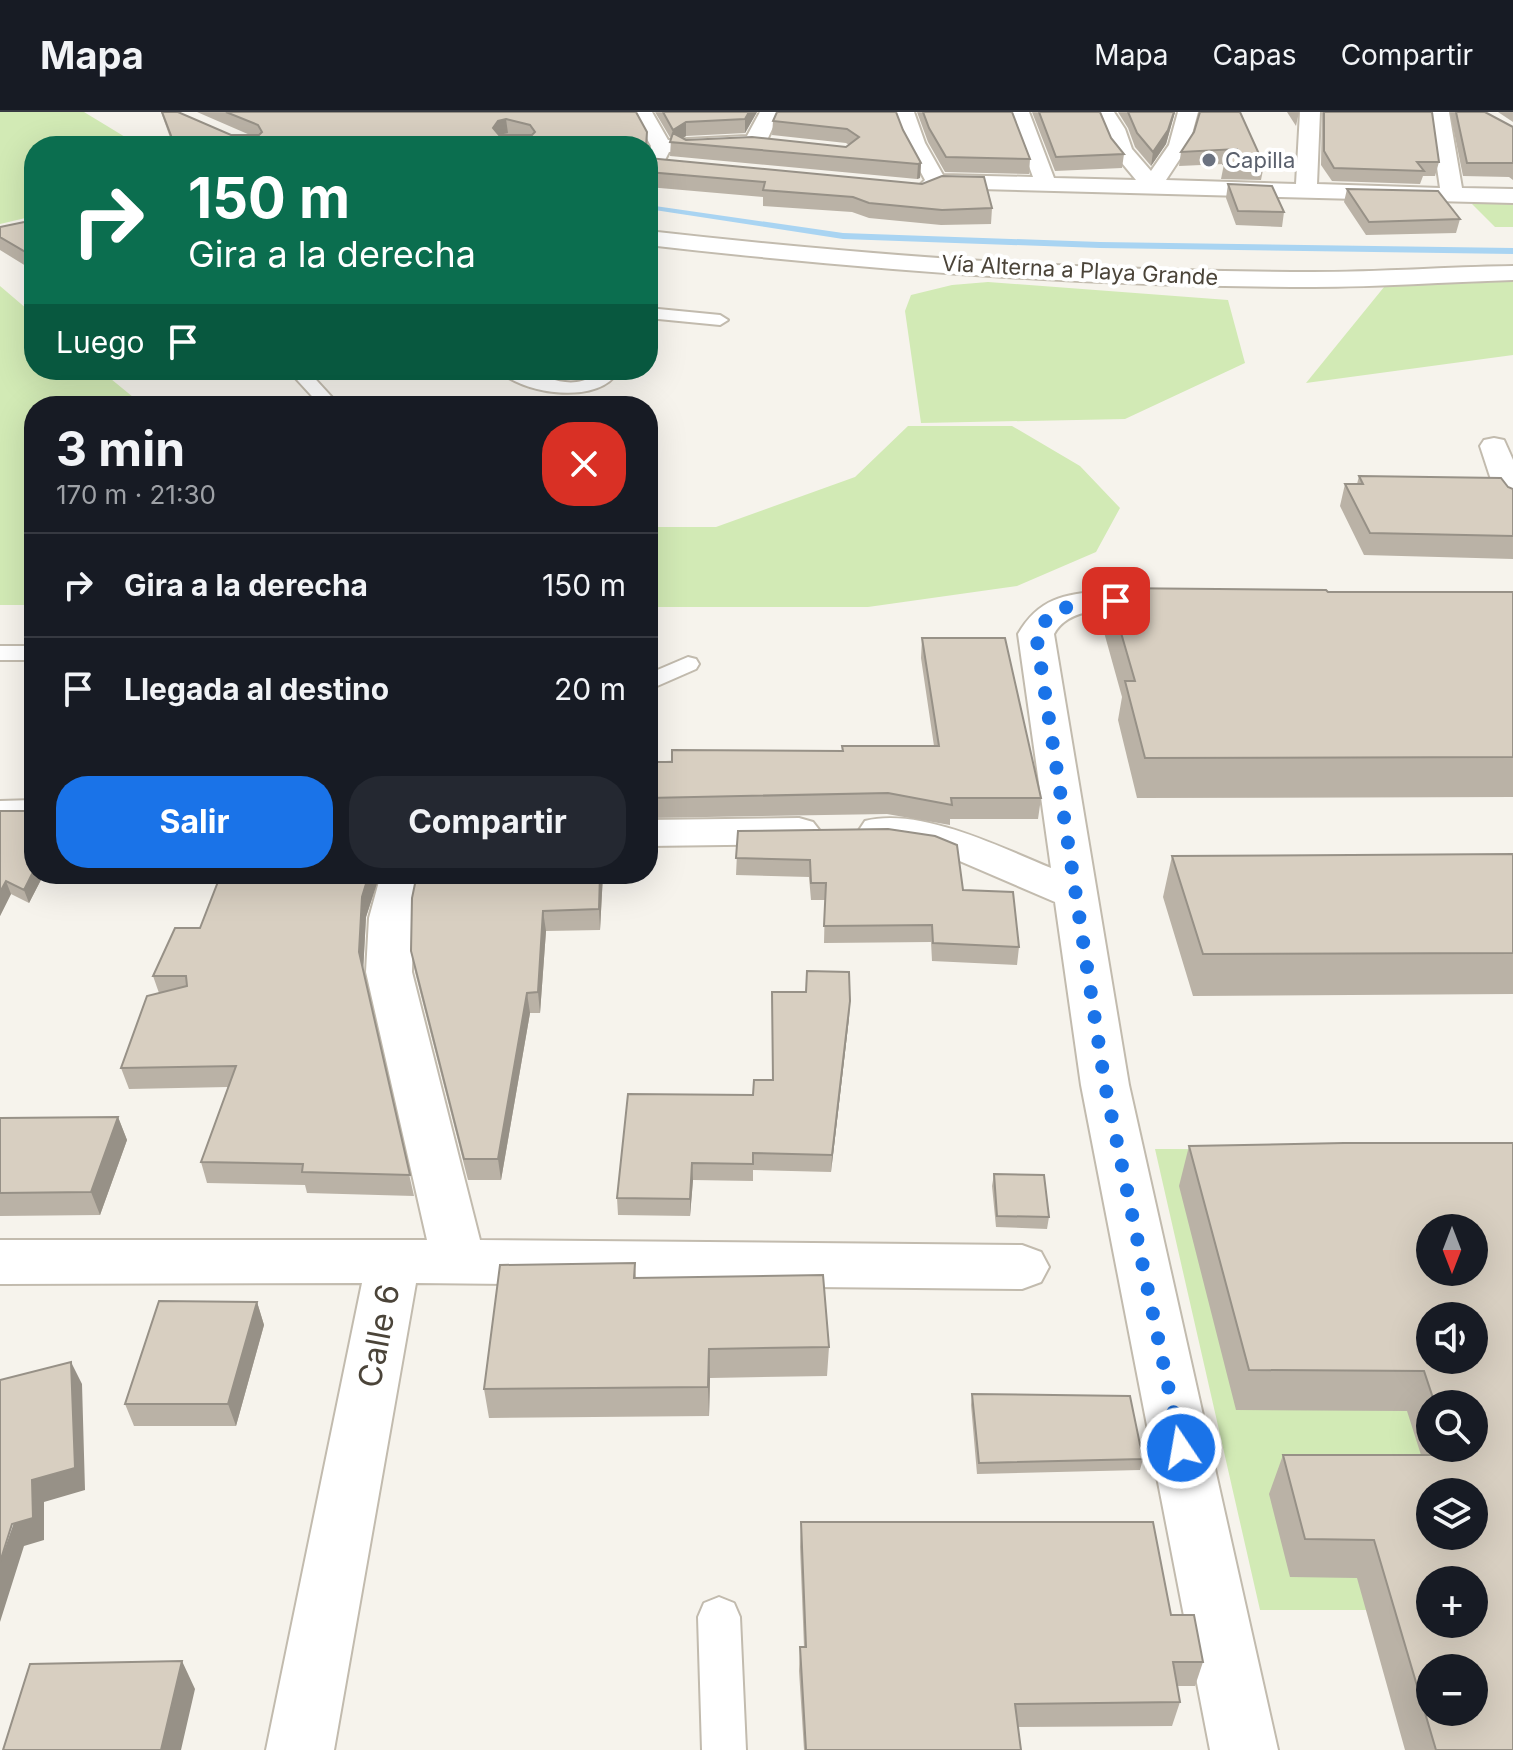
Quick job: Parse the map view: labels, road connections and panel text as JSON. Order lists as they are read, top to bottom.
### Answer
{
  "streets": {
    "street": ["Vía Alterna a Playa Grande", "Calle 6"]
  },
  "places": ["Capilla"],
  "north": "bottom",
  "page": {
    "header": "Mapa",
    "nav": ["Mapa", "Capas", "Compartir"],
    "turn": ["150 m", "Gira a la derecha"],
    "then": "Luego",
    "heading": ["3 min", "170 m · 21:30"],
    "list": [
      {
        "name": "Gira a la derecha",
        "value": "150 m"
      },
      {
        "name": "Llegada al destino",
        "value": "20 m"
      }
    ],
    "buttons": ["Salir", "Compartir"],
    "map_buttons": ["+", "−"]
  }
}
